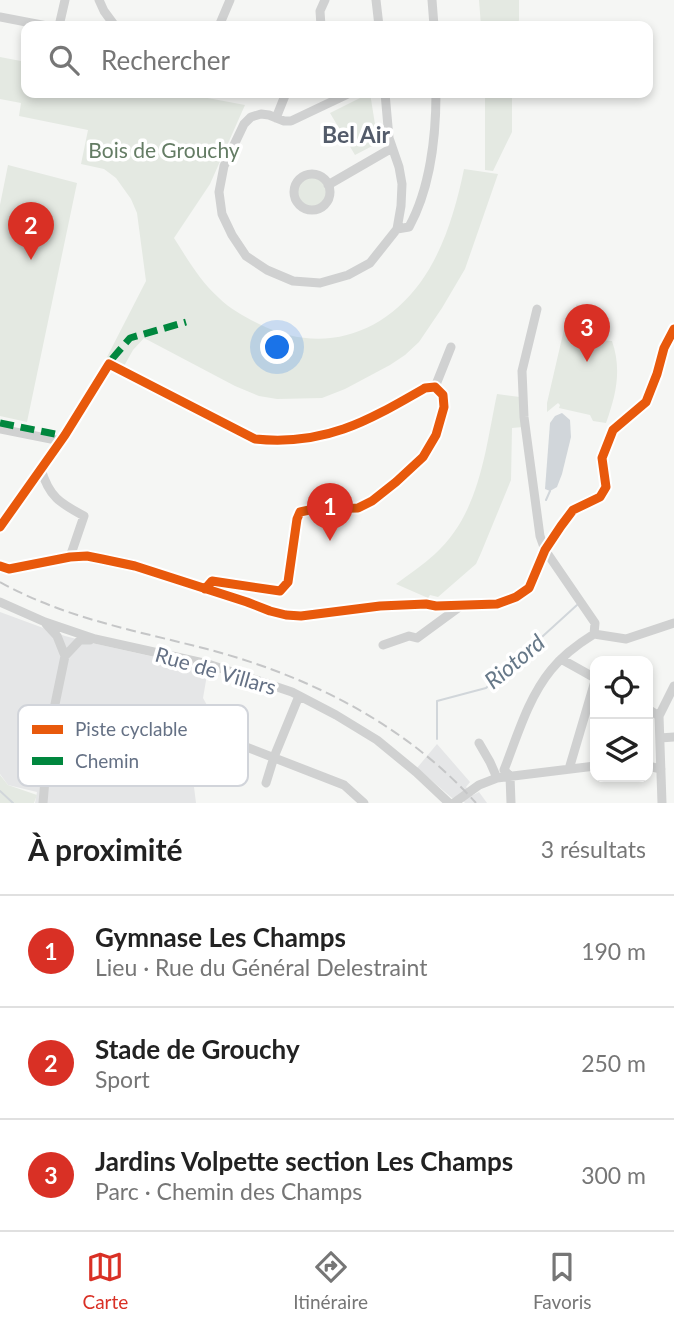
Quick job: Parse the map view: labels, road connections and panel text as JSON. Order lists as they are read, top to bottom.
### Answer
{
  "streets": {
    "street": ["Rue de Villars"]
  },
  "districts": ["Bel Air"],
  "water": ["Riotord"],
  "parks": ["Bois de Grouchy"],
  "legend": ["Piste cyclable", "Chemin"],
  "page": {
    "search": "Rechercher",
    "pins": ["2", "3", "1"],
    "heading": ["À proximité", "3 résultats"],
    "list": [
      {
        "mark": "1",
        "name": "Gymnase Les Champs",
        "note": "Lieu · Rue du Général Delestraint",
        "value": "190 m"
      },
      {
        "mark": "2",
        "name": "Stade de Grouchy",
        "note": "Sport",
        "value": "250 m"
      },
      {
        "mark": "3",
        "name": "Jardins Volpette section Les Champs",
        "note": "Parc · Chemin des Champs",
        "value": "300 m"
      }
    ],
    "nav": ["Carte", "Itinéraire", "Favoris"]
  }
}
